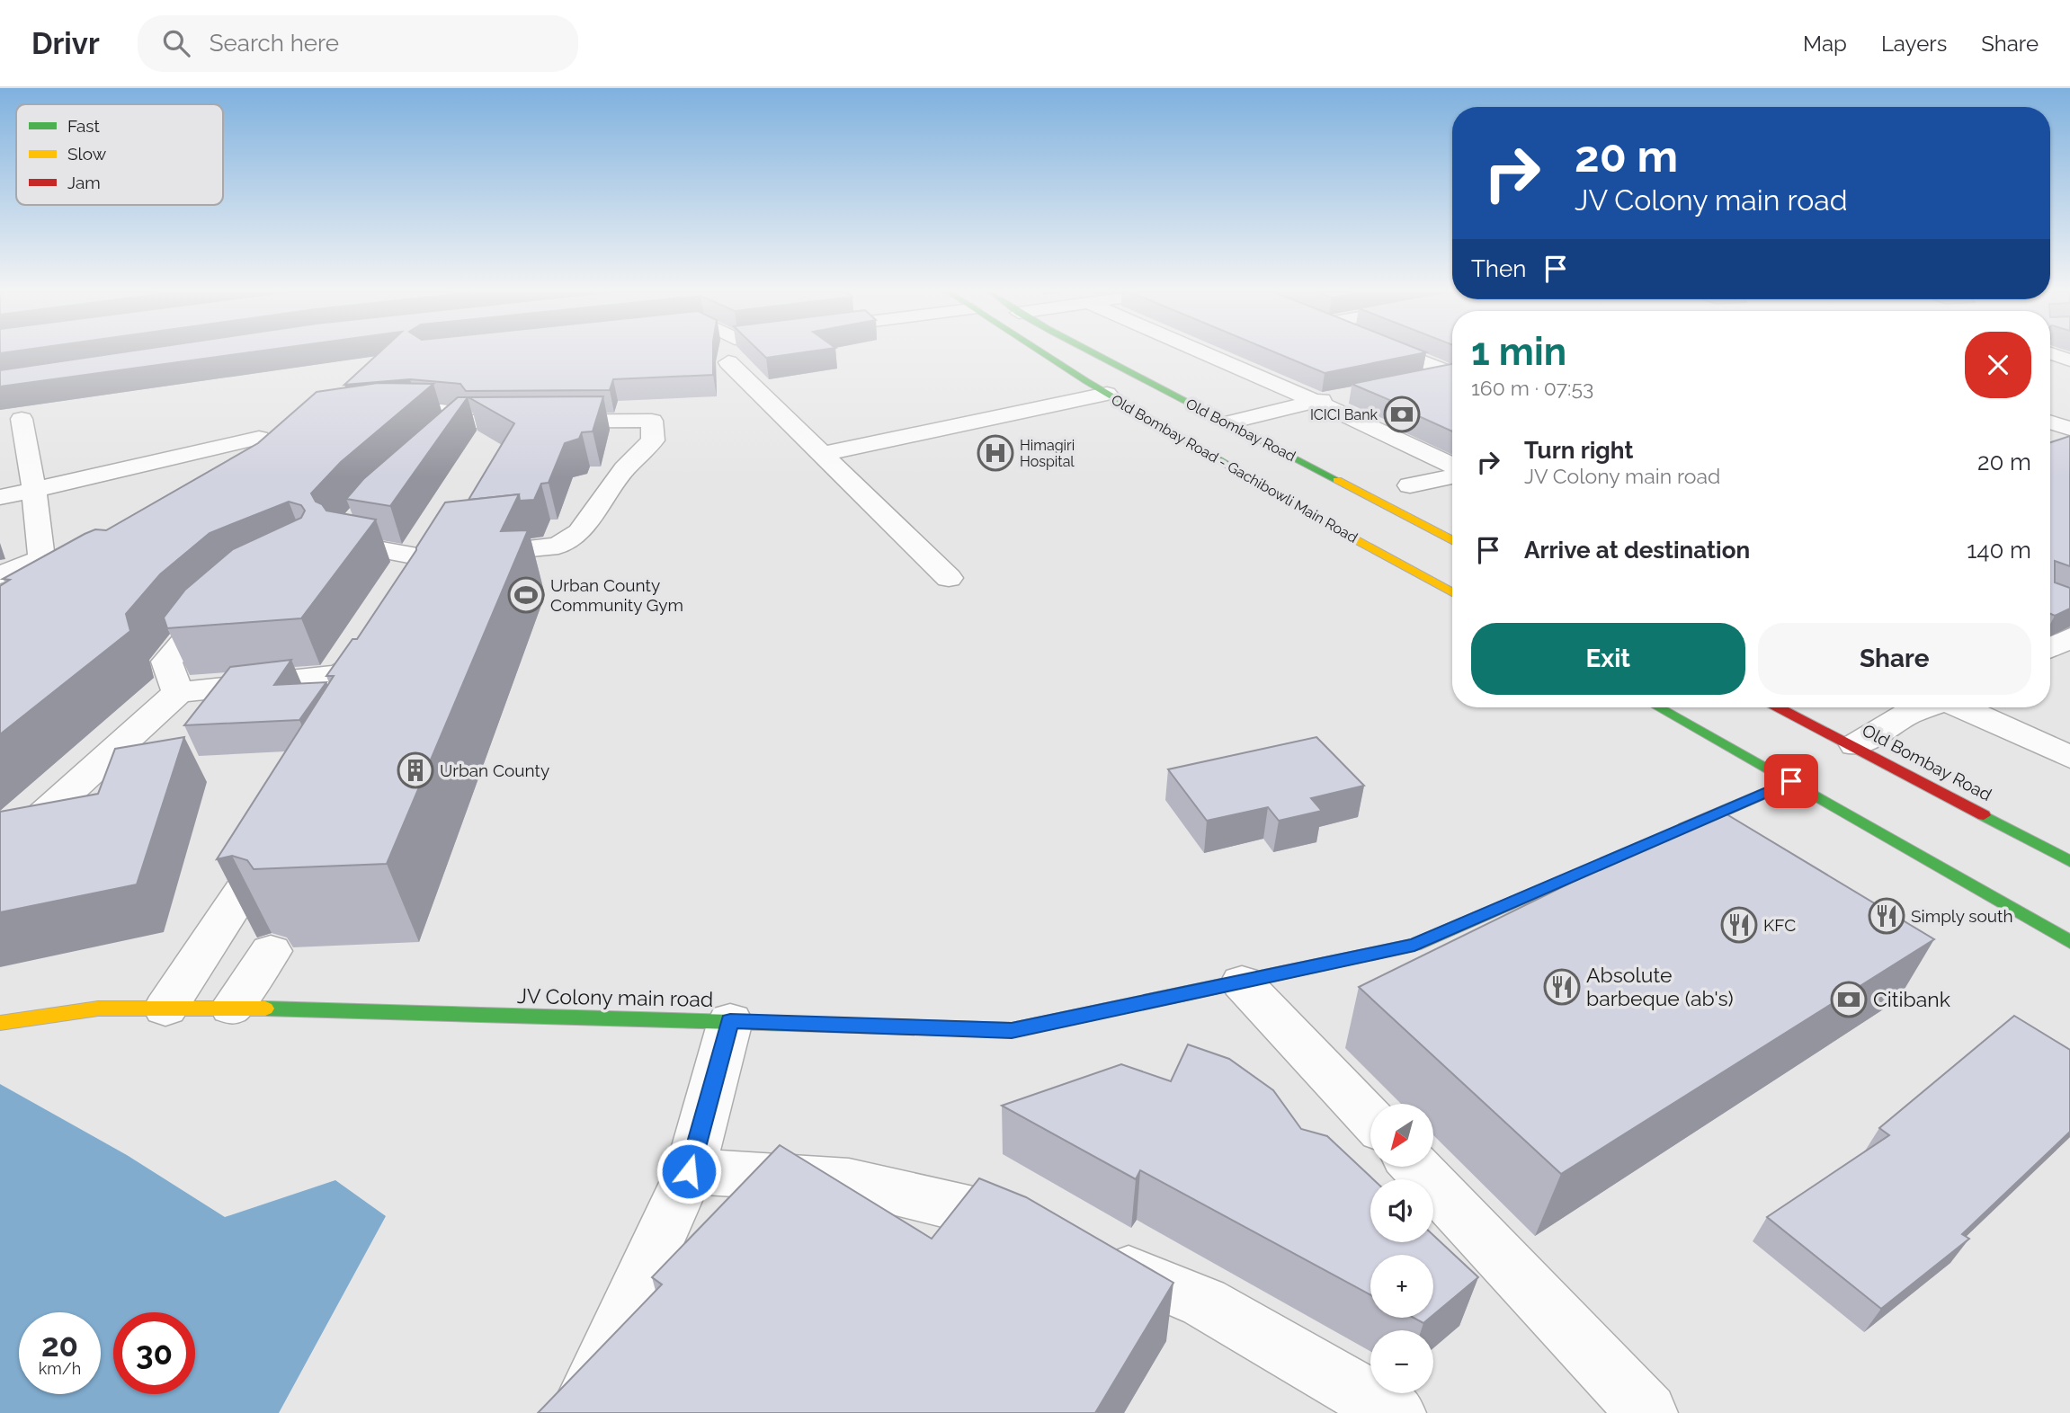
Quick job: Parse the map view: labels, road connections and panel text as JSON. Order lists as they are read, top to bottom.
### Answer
{
  "streets": {
    "main road": ["Old Bombay Road", "Old Bombay Road - Gachibowli Main Road", "JV Colony main road"]
  },
  "places": {
    "bank": ["ICICI Bank", "Citibank"],
    "hospital": ["Himagiri Hospital"],
    "sports": ["Urban County Community Gym"],
    "building": ["Urban County"],
    "restaurant": ["Simply south", "KFC", "Absolute barbeque (ab's)"]
  },
  "legend": ["Fast", "Slow", "Jam"],
  "north": "bottom left",
  "page": {
    "header": "Drivr",
    "search": "Search here",
    "nav": ["Map", "Layers", "Share"],
    "turn": ["20 m", "JV Colony main road"],
    "then": "Then",
    "heading": ["1 min", "160 m · 07:53"],
    "list": [
      {
        "name": "Turn right",
        "note": "JV Colony main road",
        "value": "20 m"
      },
      {
        "name": "Arrive at destination",
        "value": "140 m"
      }
    ],
    "buttons": ["Exit", "Share"],
    "map_buttons": ["+", "−"],
    "speed": "20 km/h",
    "limit": "30"
  }
}
